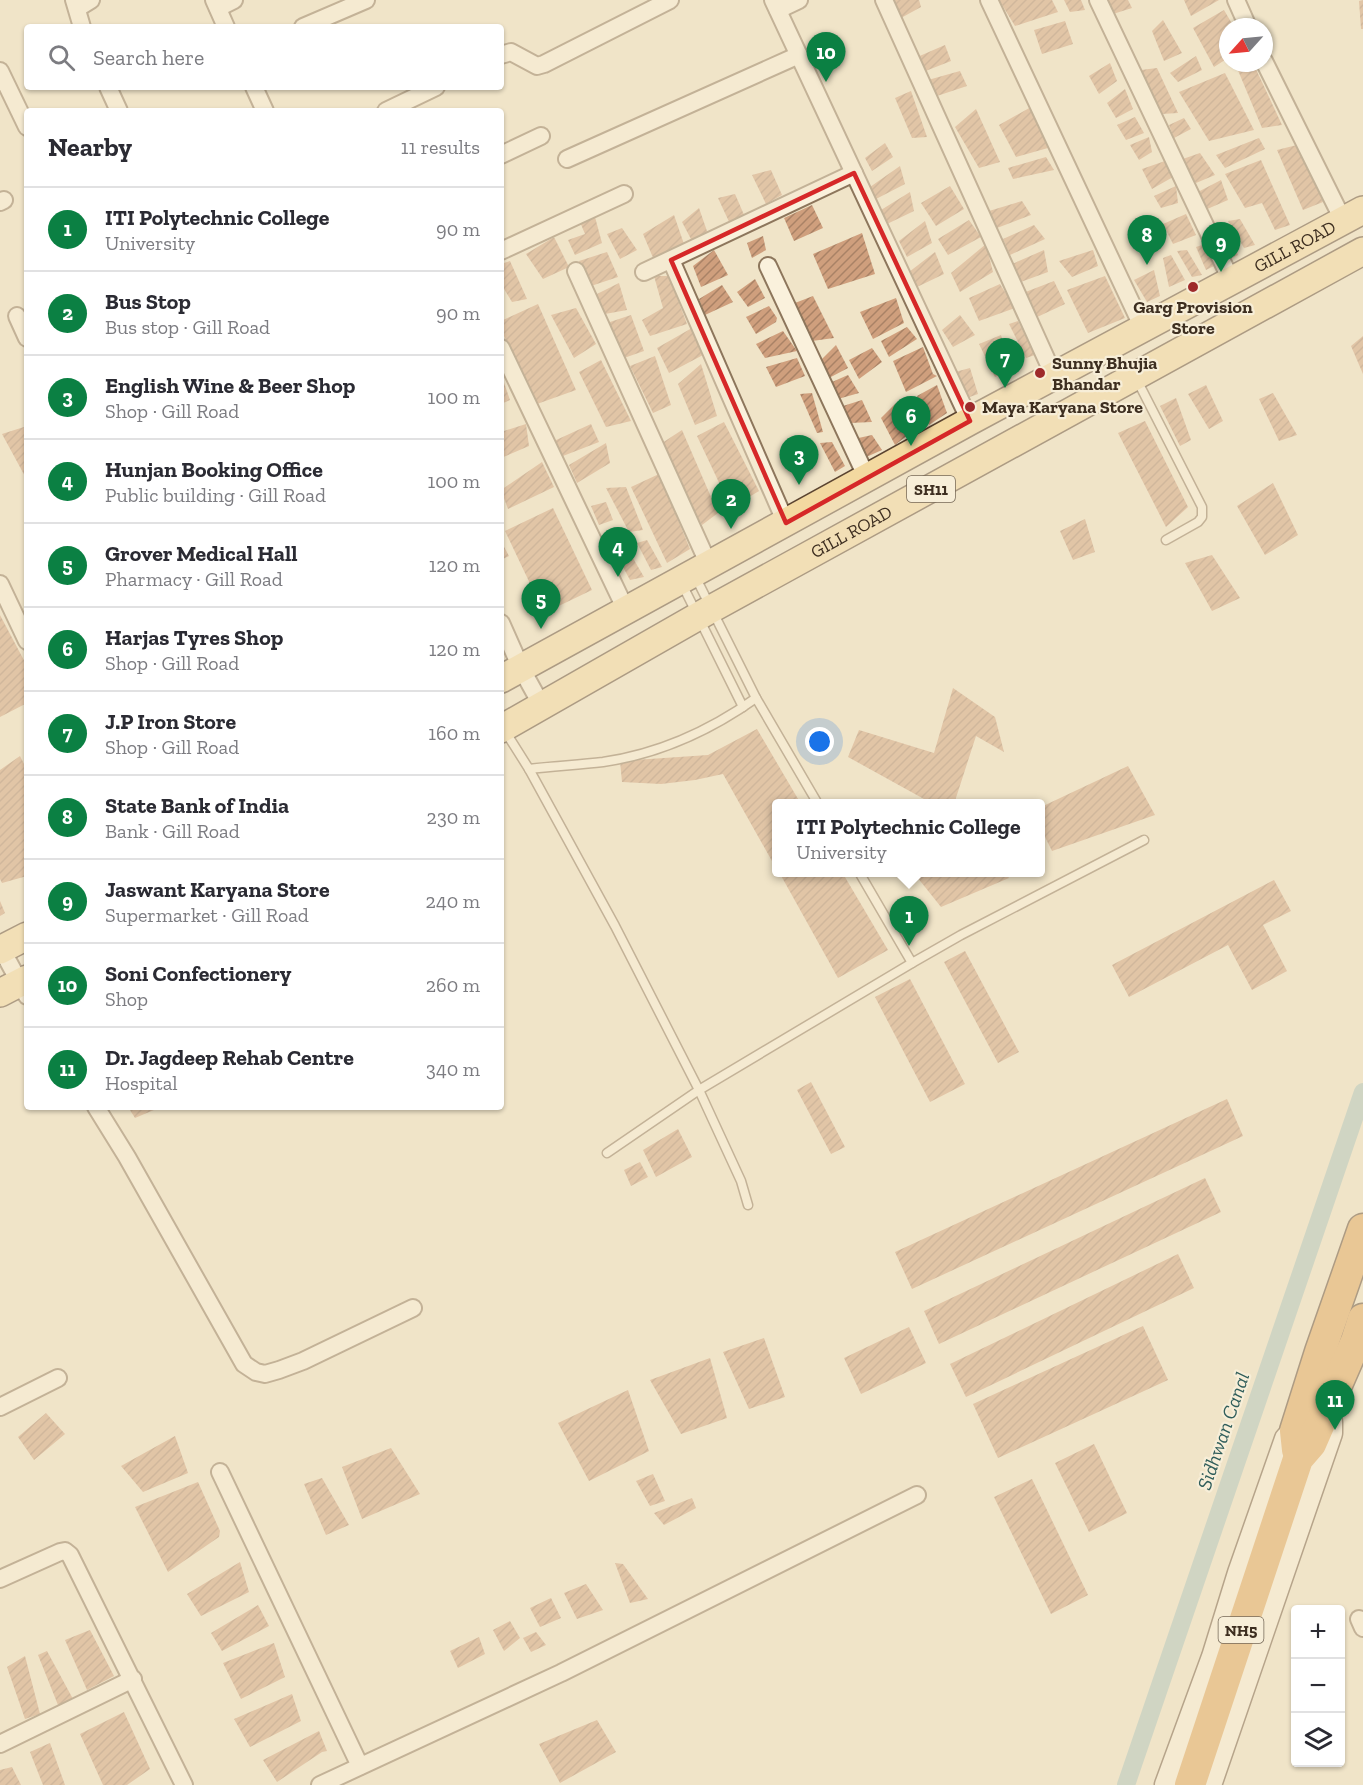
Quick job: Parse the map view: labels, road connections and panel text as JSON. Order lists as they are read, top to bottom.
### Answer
{
  "streets": {
    "highway": ["NH5"],
    "main road": ["GILL ROAD", "SH11"]
  },
  "water": ["Sidhwan Canal"],
  "places": ["Garg Provision Store", "Sunny Bhujia Bhandar", "Maya Karyana Store"],
  "north": "bottom left",
  "page": {
    "search": "Search here",
    "pins": [
      "10",
      "8",
      "9",
      "7",
      "6",
      "3",
      "2",
      "4",
      "5",
      "1",
      "11"
    ],
    "heading": ["Nearby", "11 results"],
    "list": [
      {
        "mark": "1",
        "name": "ITI Polytechnic College",
        "note": "University",
        "value": "90 m"
      },
      {
        "mark": "2",
        "name": "Bus Stop",
        "note": "Bus stop · Gill Road",
        "value": "90 m"
      },
      {
        "mark": "3",
        "name": "English Wine & Beer Shop",
        "note": "Shop · Gill Road",
        "value": "100 m"
      },
      {
        "mark": "4",
        "name": "Hunjan Booking Office",
        "note": "Public building · Gill Road",
        "value": "100 m"
      },
      {
        "mark": "5",
        "name": "Grover Medical Hall",
        "note": "Pharmacy · Gill Road",
        "value": "120 m"
      },
      {
        "mark": "6",
        "name": "Harjas Tyres Shop",
        "note": "Shop · Gill Road",
        "value": "120 m"
      },
      {
        "mark": "7",
        "name": "J.P Iron Store",
        "note": "Shop · Gill Road",
        "value": "160 m"
      },
      {
        "mark": "8",
        "name": "State Bank of India",
        "note": "Bank · Gill Road",
        "value": "230 m"
      },
      {
        "mark": "9",
        "name": "Jaswant Karyana Store",
        "note": "Supermarket · Gill Road",
        "value": "240 m"
      },
      {
        "mark": "10",
        "name": "Soni Confectionery",
        "note": "Shop",
        "value": "260 m"
      },
      {
        "mark": "11",
        "name": "Dr. Jagdeep Rehab Centre",
        "note": "Hospital",
        "value": "340 m"
      }
    ],
    "popup": ["ITI Polytechnic College", "University"],
    "map_buttons": ["+", "−"]
  }
}
